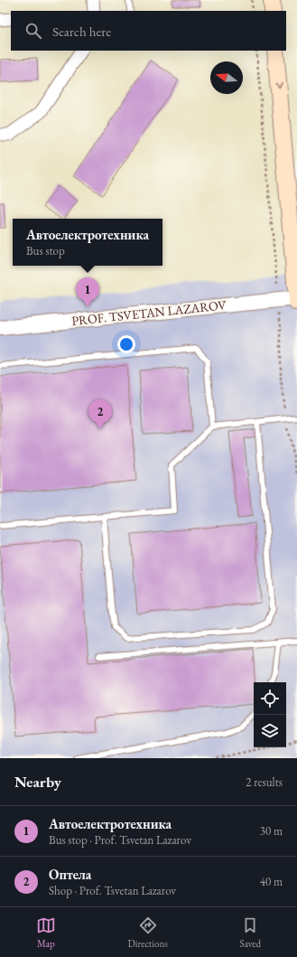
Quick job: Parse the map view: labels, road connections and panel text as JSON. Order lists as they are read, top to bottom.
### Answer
{
  "streets": {
    "street": ["PROF. TSVETAN LAZAROV"]
  },
  "north": "left",
  "page": {
    "search": "Search here",
    "popup": ["Автоелектротехника", "Bus stop"],
    "pins": ["1", "2"],
    "heading": ["Nearby", "2 results"],
    "list": [
      {
        "mark": "1",
        "name": "Автоелектротехника",
        "note": "Bus stop · Prof. Tsvetan Lazarov",
        "value": "30 m"
      },
      {
        "mark": "2",
        "name": "Оптела",
        "note": "Shop · Prof. Tsvetan Lazarov",
        "value": "40 m"
      }
    ],
    "nav": ["Map", "Directions", "Saved"]
  }
}
